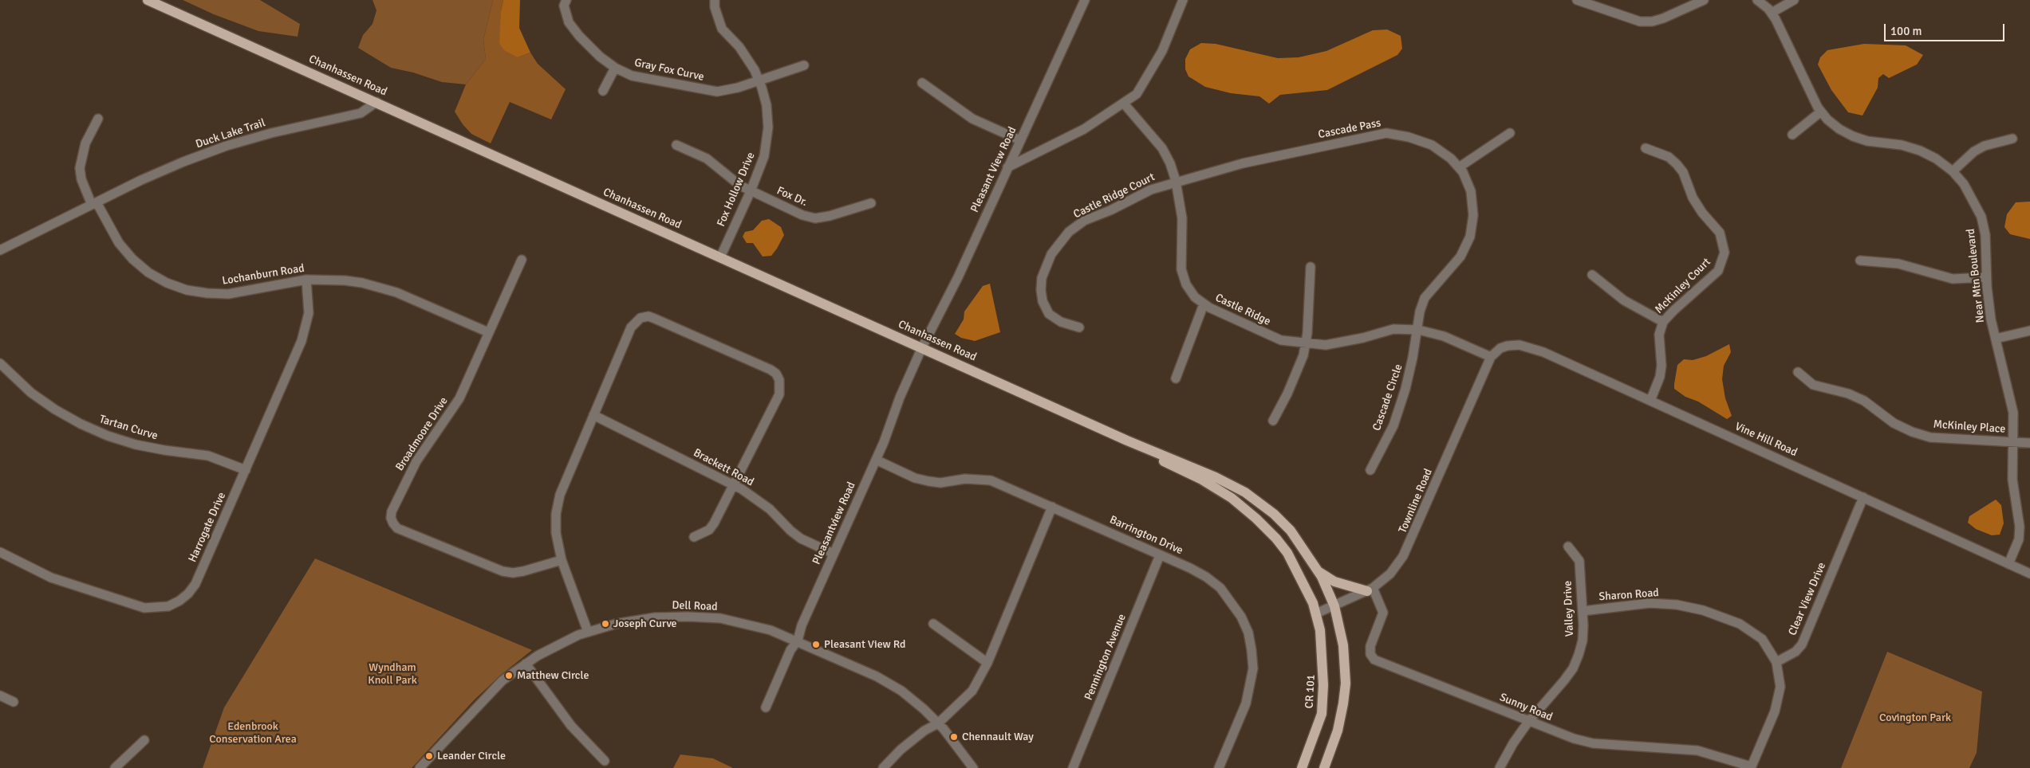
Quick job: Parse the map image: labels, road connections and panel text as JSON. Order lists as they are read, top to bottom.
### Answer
{
  "streets": {
    "main road": ["Chanhassen Road", "CR 101"],
    "street": [
      "Gray Fox Curve",
      "Cascade Pass",
      "Duck Lake Trail",
      "Pleasant View Road",
      "Fox Hollow Drive",
      "Castle Ridge Court",
      "Fox Dr.",
      "Lochanburn Road",
      "Near Mtn Boulevard",
      "McKinley Court",
      "Castle Ridge",
      "Cascade Circle",
      "McKinley Place",
      "Tartan Curve",
      "Broadmoore Drive",
      "Vine Hill Road",
      "Brackett Road",
      "Townline Road",
      "Pleasantview Road",
      "Harrogate Drive",
      "Barrington Drive",
      "Sharon Road",
      "Clear View Drive",
      "Dell Road",
      "Valley Drive",
      "Pennington Avenue",
      "Sunny Road"
    ]
  },
  "crossings": [
    ["Gray Fox Curve", "Fox Hollow Drive"],
    ["Chanhassen Road", "Duck Lake Trail"],
    ["Chanhassen Road", "Pleasant View Road"],
    ["Chanhassen Road", "Fox Hollow Drive"],
    ["Chanhassen Road", "Pleasantview Road"],
    ["Chanhassen Road", "CR 101"],
    ["Cascade Pass", "Castle Ridge Court"],
    ["Cascade Pass", "Castle Ridge"],
    ["Cascade Pass", "Cascade Circle"],
    ["Duck Lake Trail", "Lochanburn Road"],
    ["Pleasant View Road", "Pleasantview Road"],
    ["Fox Hollow Drive", "Fox Dr."],
    ["Castle Ridge Court", "Castle Ridge"],
    ["Lochanburn Road", "Broadmoore Drive"],
    ["Lochanburn Road", "Harrogate Drive"],
    ["Near Mtn Boulevard", "McKinley Place"],
    ["Near Mtn Boulevard", "Vine Hill Road"],
    ["McKinley Court", "Vine Hill Road"],
    ["Castle Ridge", "Cascade Circle"],
    ["Castle Ridge", "Vine Hill Road"],
    ["Castle Ridge", "Townline Road"],
    ["Tartan Curve", "Harrogate Drive"],
    ["Vine Hill Road", "Townline Road"],
    ["Vine Hill Road", "Clear View Drive"],
    ["Brackett Road", "Pleasantview Road"],
    ["Townline Road", "CR 101"],
    ["Townline Road", "Sunny Road"],
    ["Pleasantview Road", "Barrington Drive"],
    ["Pleasantview Road", "Dell Road"],
    ["Barrington Drive", "Pennington Avenue"],
    ["Sharon Road", "Clear View Drive"],
    ["Sharon Road", "Valley Drive"],
    ["Valley Drive", "Sunny Road"]
  ],
  "parks": ["Wyndham Knoll Park", "Covington Park", "Edenbrook Conservation Area"],
  "places": [
    "Joseph Curve",
    "Pleasant View Rd",
    "Matthew Circle",
    "Chennault Way",
    "Leander Circle"
  ],
  "scale_bar": "100 m"
}
